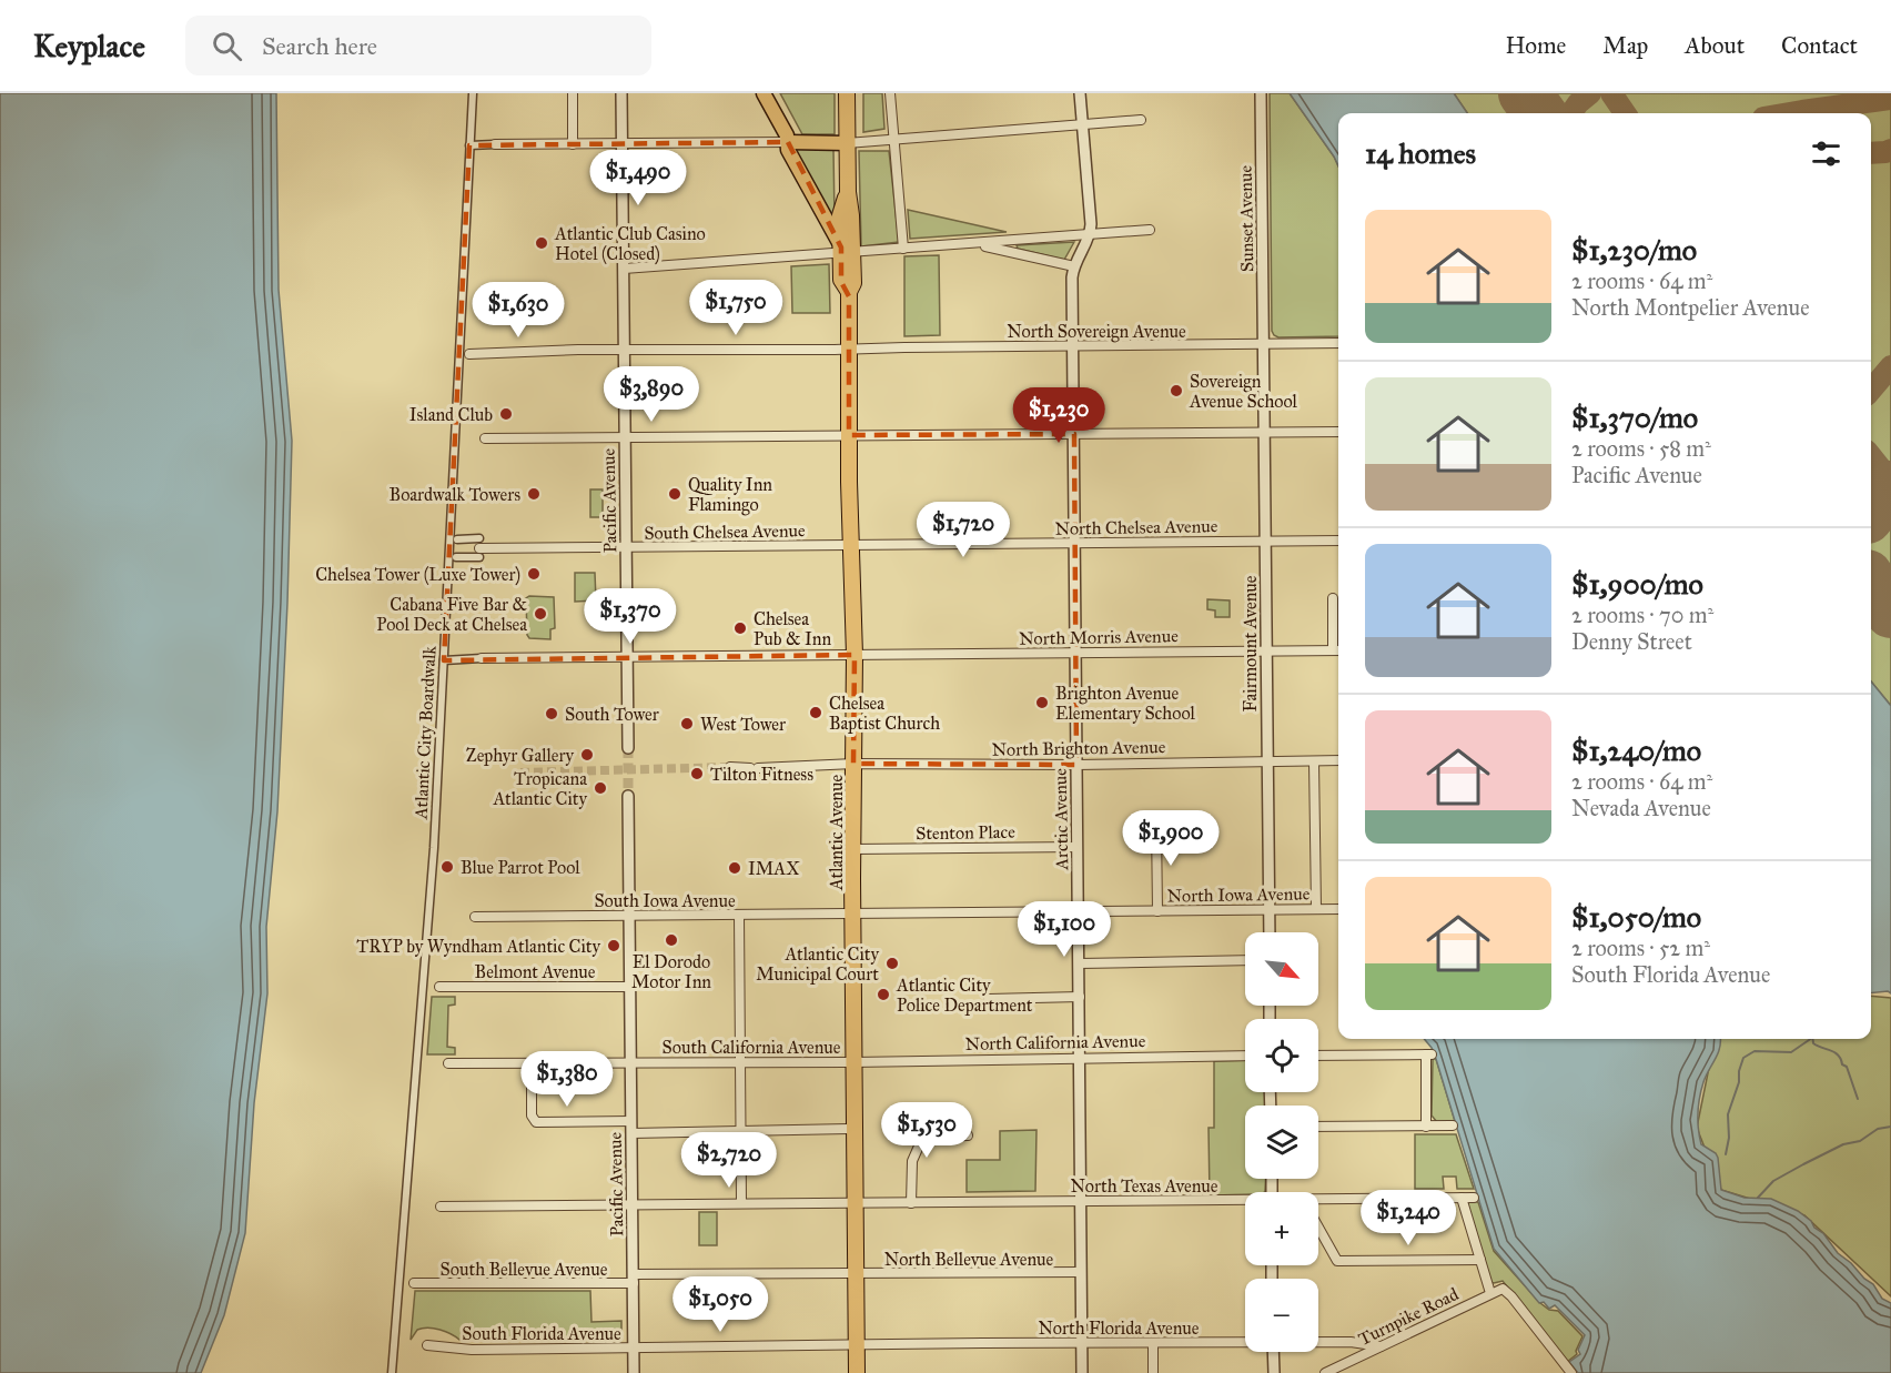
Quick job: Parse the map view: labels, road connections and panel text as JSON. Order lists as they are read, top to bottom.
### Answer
{
  "streets": {
    "highway": ["Atlantic Avenue"],
    "street": [
      "Sunset Avenue",
      "North Sovereign Avenue",
      "Pacific Avenue",
      "North Chelsea Avenue",
      "South Chelsea Avenue",
      "North Morris Avenue",
      "Fairmount Avenue",
      "Atlantic City Boardwalk",
      "North Brighton Avenue",
      "Arctic Avenue",
      "Stenton Place",
      "North Iowa Avenue",
      "South Iowa Avenue",
      "Belmont Avenue",
      "North California Avenue",
      "South California Avenue",
      "North Texas Avenue",
      "North Bellevue Avenue",
      "South Bellevue Avenue",
      "Turnpike Road",
      "North Florida Avenue",
      "South Florida Avenue"
    ]
  },
  "crossings": [
    ["Sunset Avenue", "North Sovereign Avenue"],
    ["Sunset Avenue", "Fairmount Avenue"],
    ["North Sovereign Avenue", "Pacific Avenue"],
    ["North Sovereign Avenue", "Fairmount Avenue"],
    ["North Sovereign Avenue", "Arctic Avenue"],
    ["North Sovereign Avenue", "Atlantic Avenue"],
    ["Pacific Avenue", "South Chelsea Avenue"],
    ["Pacific Avenue", "North Morris Avenue"],
    ["Pacific Avenue", "South Iowa Avenue"],
    ["Pacific Avenue", "Belmont Avenue"],
    ["Pacific Avenue", "South California Avenue"],
    ["Pacific Avenue", "North Texas Avenue"],
    ["Pacific Avenue", "South Bellevue Avenue"],
    ["Pacific Avenue", "South Florida Avenue"],
    ["North Chelsea Avenue", "South Chelsea Avenue"],
    ["North Chelsea Avenue", "Fairmount Avenue"],
    ["North Chelsea Avenue", "Arctic Avenue"],
    ["North Chelsea Avenue", "Atlantic Avenue"],
    ["South Chelsea Avenue", "Atlantic Avenue"],
    ["North Morris Avenue", "Fairmount Avenue"],
    ["North Morris Avenue", "Arctic Avenue"],
    ["North Morris Avenue", "Atlantic Avenue"],
    ["Fairmount Avenue", "North Brighton Avenue"],
    ["Fairmount Avenue", "North Iowa Avenue"],
    ["North Brighton Avenue", "Arctic Avenue"],
    ["North Brighton Avenue", "Atlantic Avenue"],
    ["Arctic Avenue", "Stenton Place"],
    ["Arctic Avenue", "North Iowa Avenue"],
    ["Arctic Avenue", "North California Avenue"],
    ["Arctic Avenue", "North Texas Avenue"],
    ["Arctic Avenue", "North Bellevue Avenue"],
    ["Arctic Avenue", "North Florida Avenue"],
    ["Atlantic Avenue", "Stenton Place"],
    ["Atlantic Avenue", "North Iowa Avenue"],
    ["Atlantic Avenue", "South Iowa Avenue"],
    ["Atlantic Avenue", "North California Avenue"],
    ["Atlantic Avenue", "South California Avenue"],
    ["Atlantic Avenue", "North Texas Avenue"],
    ["Atlantic Avenue", "North Bellevue Avenue"],
    ["Atlantic Avenue", "South Bellevue Avenue"],
    ["Atlantic Avenue", "North Florida Avenue"],
    ["Atlantic Avenue", "South Florida Avenue"],
    ["North Iowa Avenue", "South Iowa Avenue"],
    ["North California Avenue", "South California Avenue"],
    ["North Bellevue Avenue", "South Bellevue Avenue"],
    ["Turnpike Road", "North Florida Avenue"],
    ["North Florida Avenue", "South Florida Avenue"]
  ],
  "places": [
    "Atlantic Club Casino Hotel (Closed)",
    "Sovereign Avenue School",
    "Island Club",
    "Boardwalk Towers",
    "Quality Inn Flamingo",
    "Chelsea Tower (Luxe Tower)",
    "Cabana Five Bar & Pool Deck at Chelsea",
    "Chelsea Pub & Inn",
    "Brighton Avenue Elementary School",
    "Chelsea Baptist Church",
    "South Tower",
    "West Tower",
    "Zephyr Gallery",
    "Tilton Fitness",
    "Tropicana Atlantic City",
    "Blue Parrot Pool",
    "IMAX",
    "El Dorodo Motor Inn",
    "TRYP by Wyndham Atlantic City",
    "Atlantic City Municipal Court",
    "Atlantic City Police Department"
  ],
  "north": "bottom right",
  "page": {
    "header": "Keyplace",
    "search": "Search here",
    "nav": [
      "Home",
      "Map",
      "About",
      "Contact"
    ],
    "heading": "14 homes",
    "price": [
      "$1,490",
      "$1,750",
      "$1,630",
      "$3,890",
      "$1,230",
      "$1,720",
      "$1,370",
      "$1,900",
      "$1,100",
      "$1,380",
      "$1,530",
      "$2,720",
      "$1,240",
      "$1,050"
    ],
    "list": [
      {
        "name": "$1,230/mo",
        "note": "2 rooms · 64 m² · North Montpelier Avenue"
      },
      {
        "name": "$1,370/mo",
        "note": "2 rooms · 58 m² · Pacific Avenue"
      },
      {
        "name": "$1,900/mo",
        "note": "2 rooms · 70 m² · Denny Street"
      },
      {
        "name": "$1,240/mo",
        "note": "2 rooms · 64 m² · Nevada Avenue"
      },
      {
        "name": "$1,050/mo",
        "note": "2 rooms · 52 m² · South Florida Avenue"
      }
    ],
    "map_buttons": ["+", "−"]
  }
}
